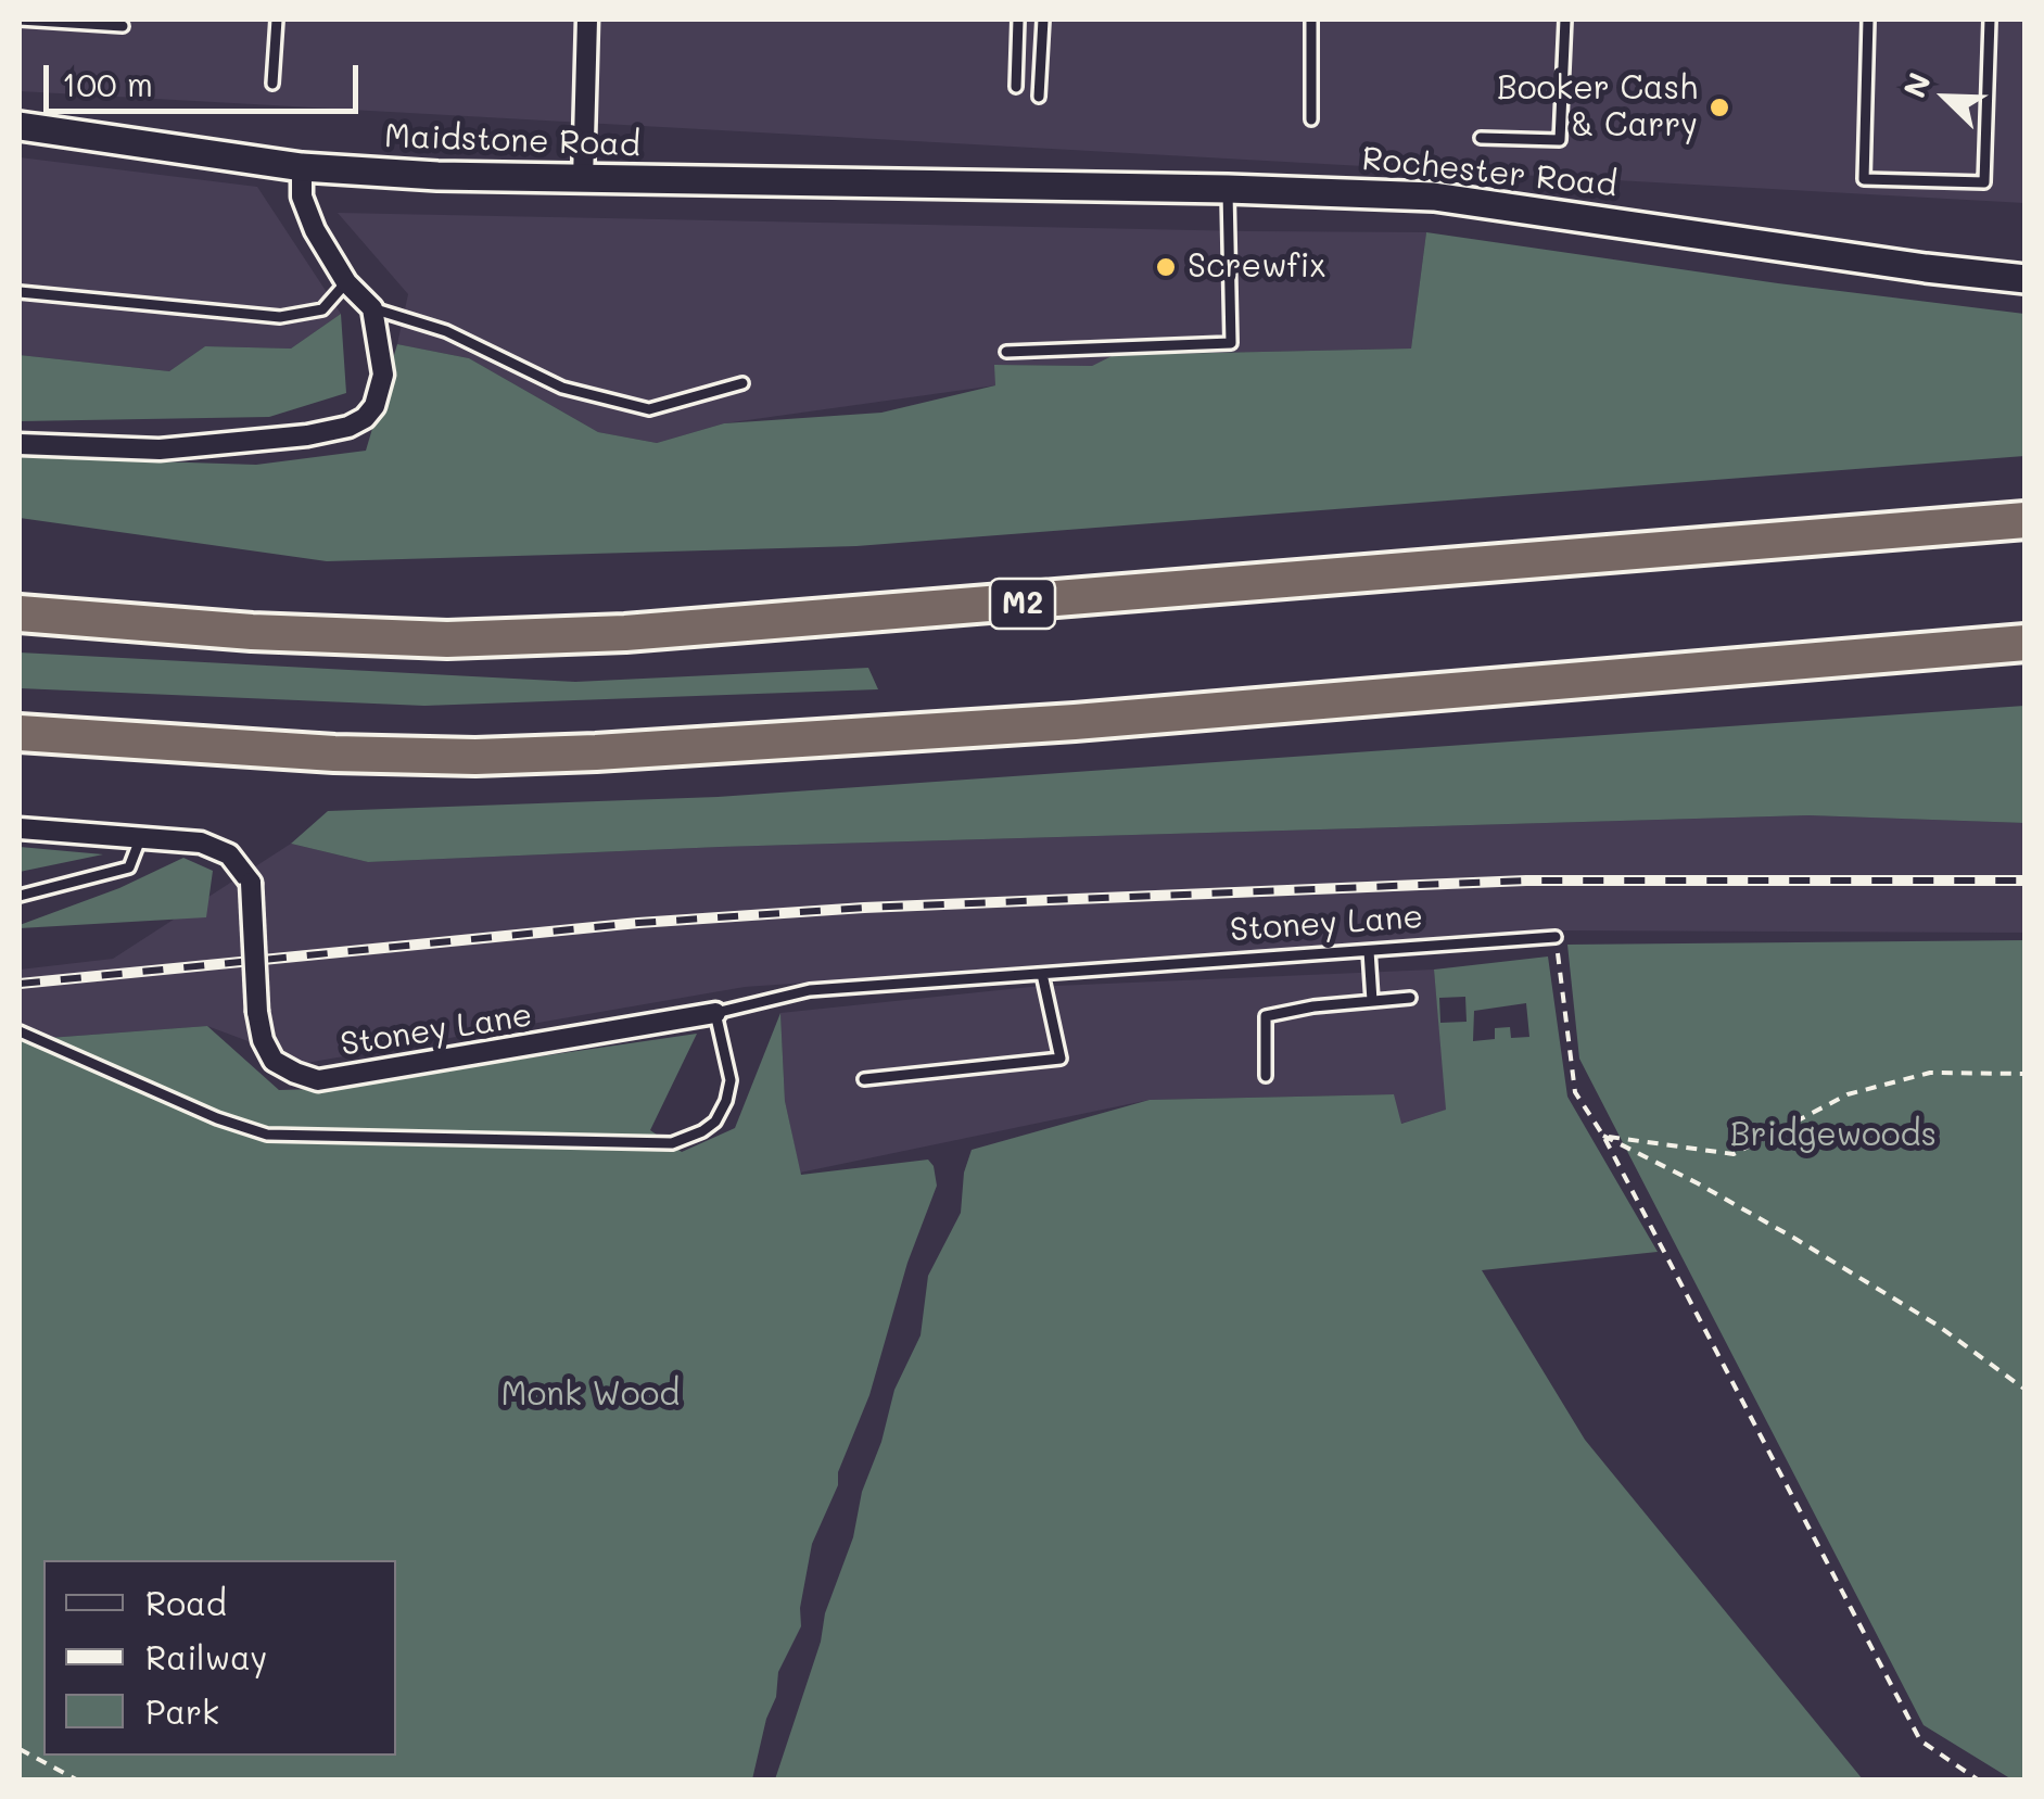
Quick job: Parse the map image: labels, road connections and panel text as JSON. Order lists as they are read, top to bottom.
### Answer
{
  "streets": {
    "highway": ["M2"],
    "main road": ["Maidstone Road", "Rochester Road"],
    "street": ["Stoney Lane"]
  },
  "crossings": [
    ["Maidstone Road", "Rochester Road"]
  ],
  "parks": ["Bridgewoods", "Monk Wood"],
  "places": ["Booker Cash & Carry", "Screwfix"],
  "legend": ["Road", "Railway", "Park"],
  "scale_bar": "100 m",
  "north": "top left"
}
